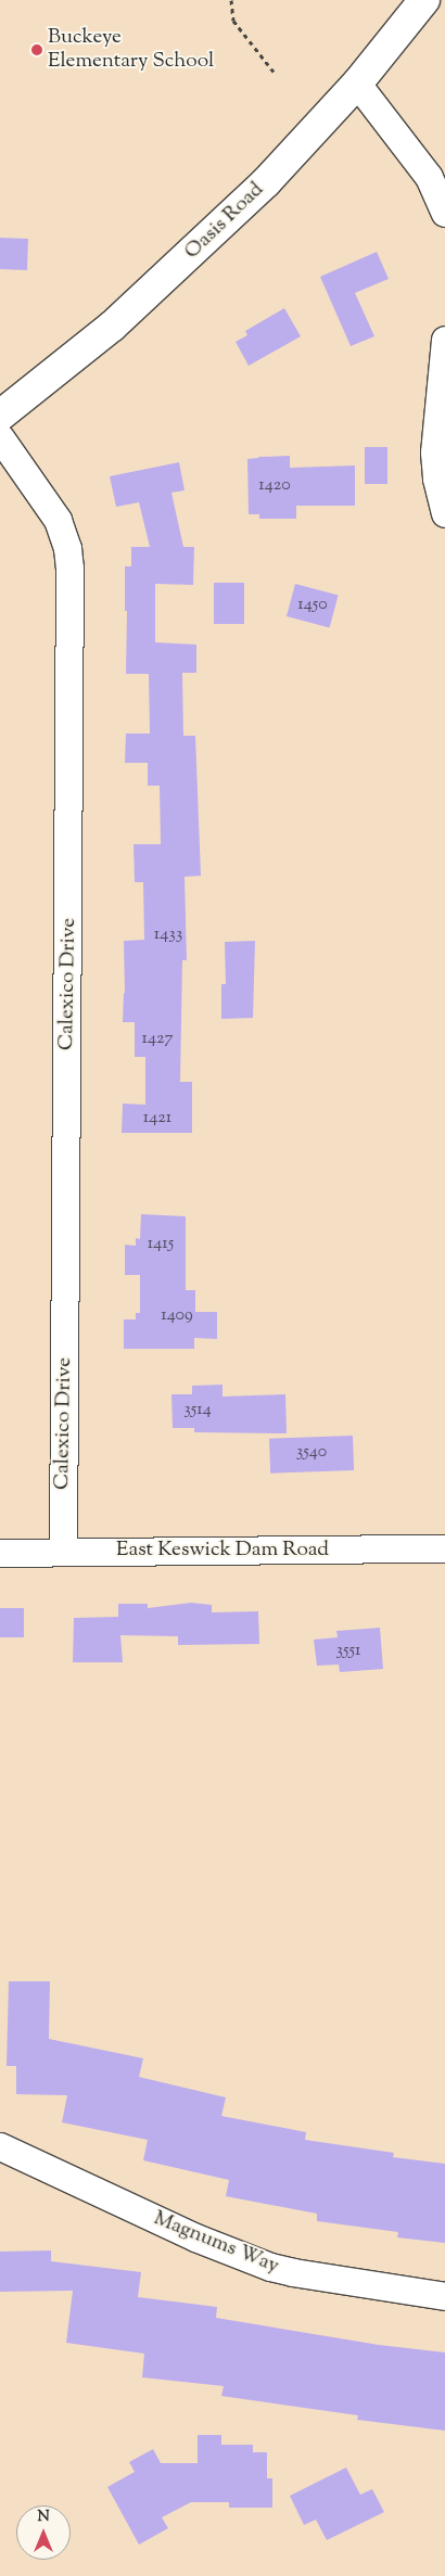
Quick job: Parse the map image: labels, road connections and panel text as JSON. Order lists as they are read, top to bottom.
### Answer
{
  "streets": {
    "main road": ["Oasis Road"],
    "street": ["Calexico Drive", "East Keswick Dam Road", "Magnums Way"]
  },
  "crossings": [
    ["Calexico Drive", "East Keswick Dam Road"]
  ],
  "places": ["Buckeye Elementary School"],
  "house_numbers": [
    "1420",
    "1450",
    "1433",
    "1427",
    "1421",
    "1415",
    "1409",
    "3514",
    "3540",
    "3551"
  ],
  "north": "top"
}
